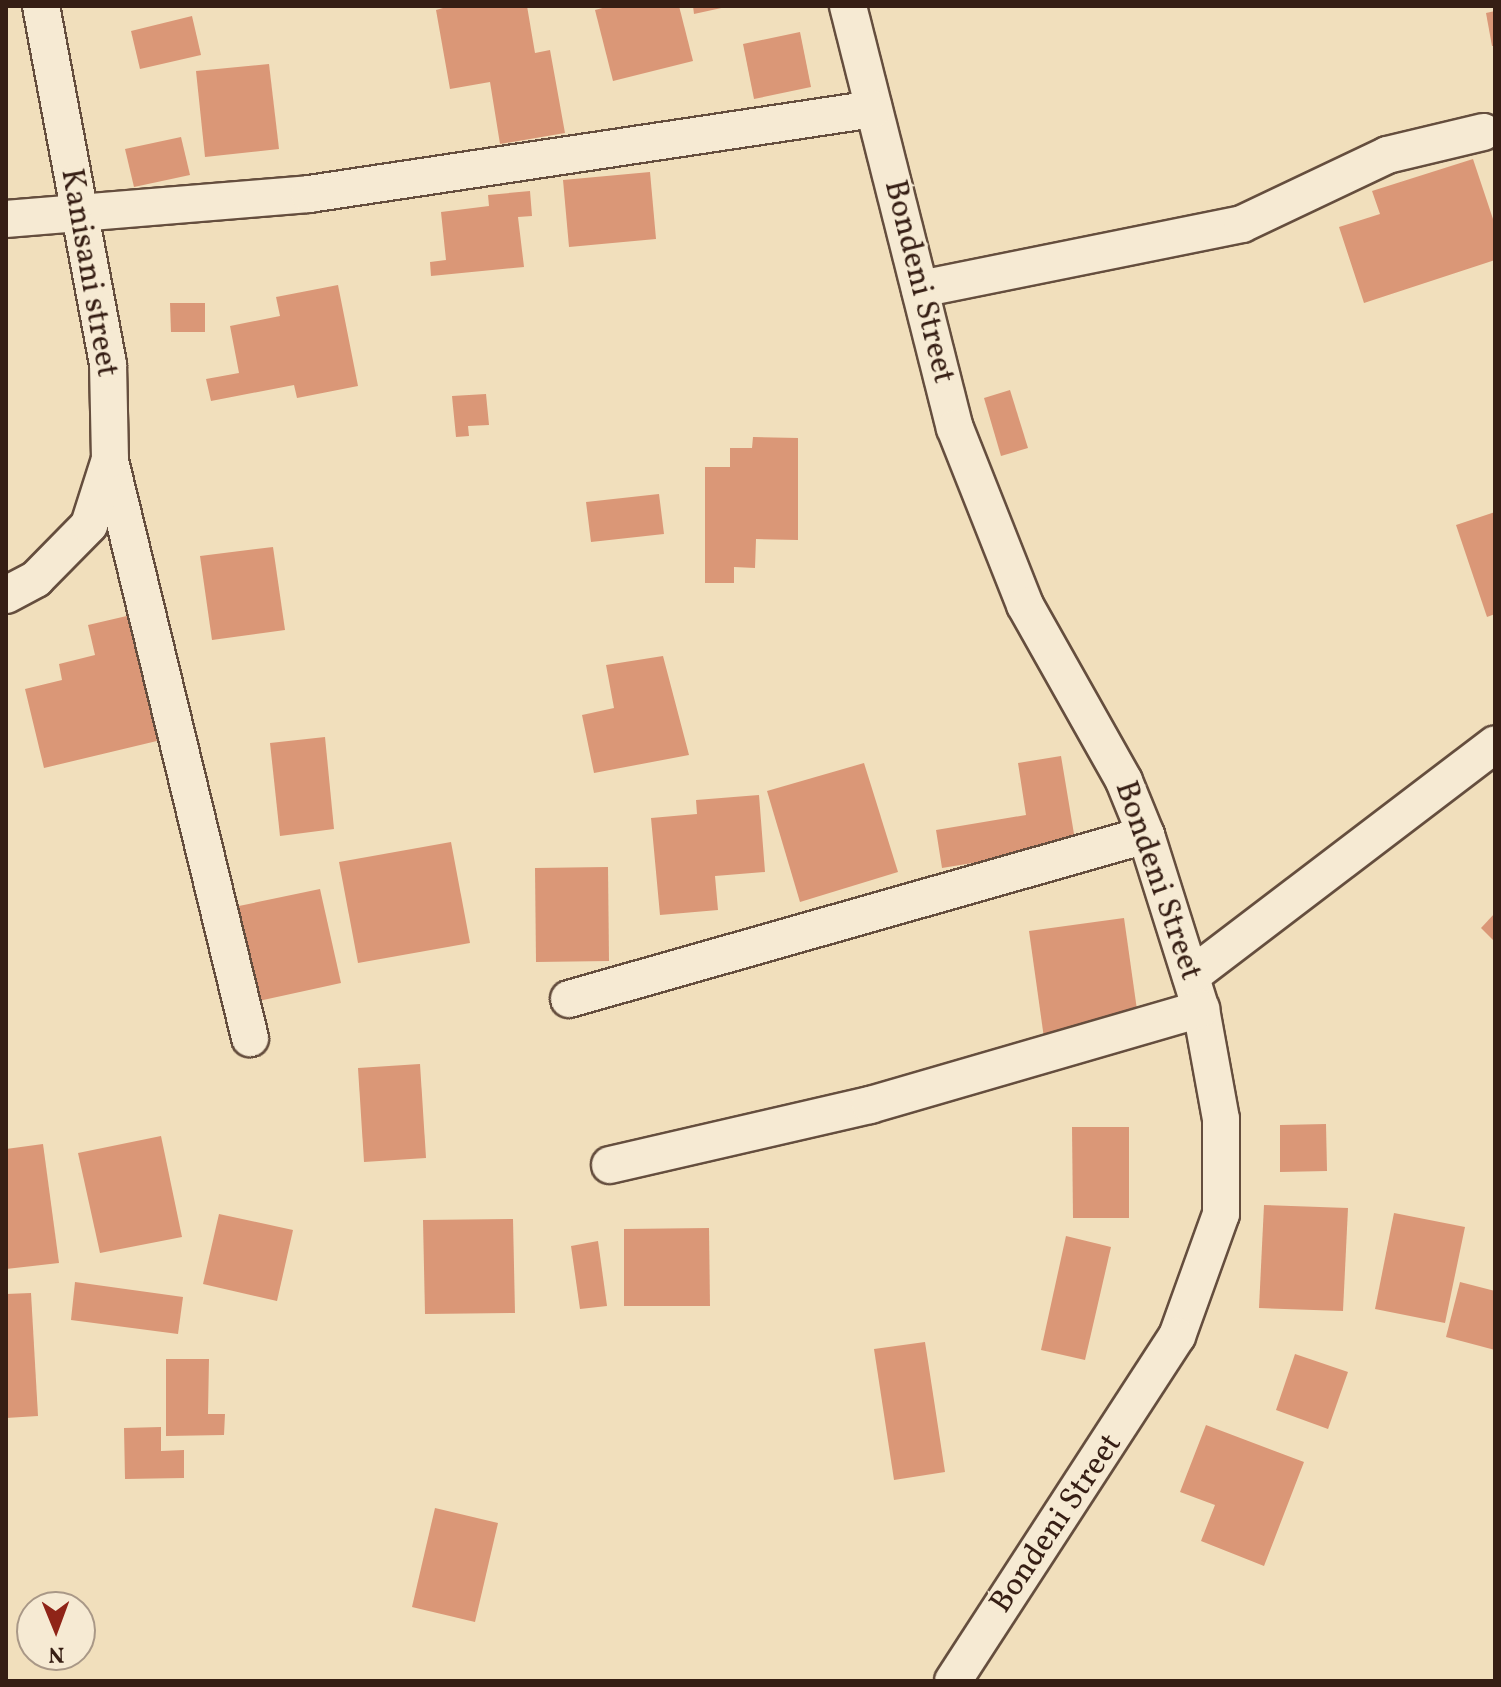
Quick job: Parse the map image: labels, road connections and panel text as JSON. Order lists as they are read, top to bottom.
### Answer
{
  "streets": {
    "street": ["Kanisani street", "Bondeni Street"]
  },
  "north": "bottom"
}
